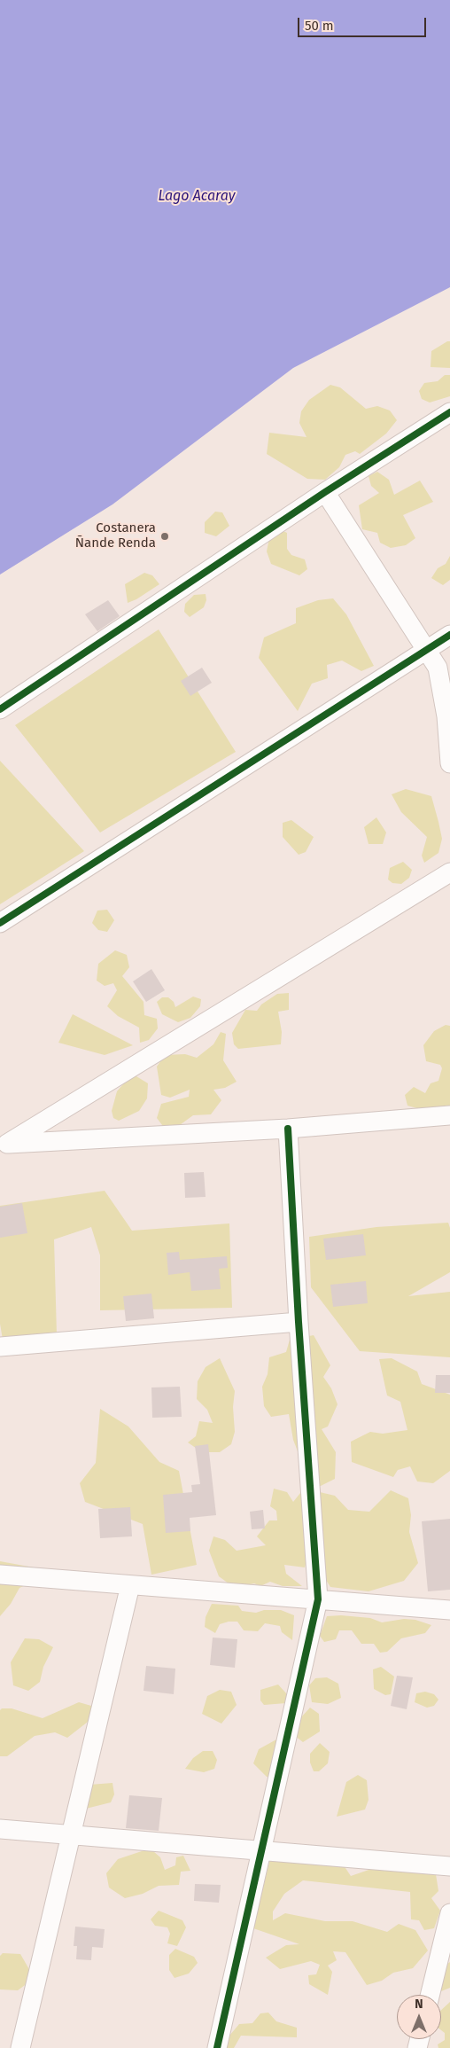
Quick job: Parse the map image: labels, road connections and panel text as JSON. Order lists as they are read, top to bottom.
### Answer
{
  "water": ["Lago Acaray"],
  "places": ["Costanera Ñande Renda"],
  "scale_bar": "50 m",
  "north": "top"
}
